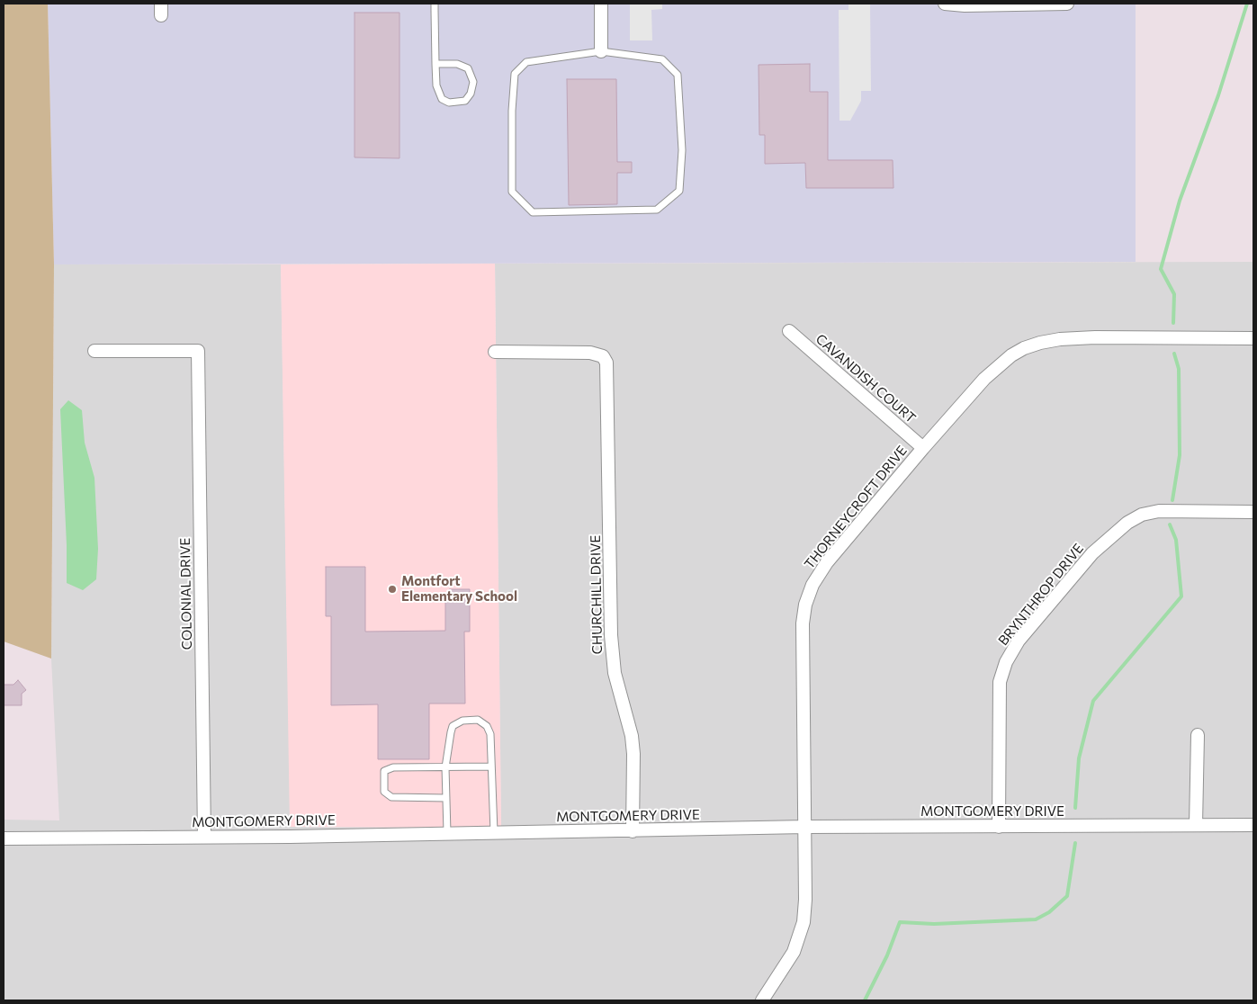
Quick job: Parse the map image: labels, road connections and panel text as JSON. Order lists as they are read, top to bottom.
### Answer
{
  "streets": {
    "street": [
      "CAVANDISH COURT",
      "THORNEYCROFT DRIVE",
      "COLONIAL DRIVE",
      "CHURCHILL DRIVE",
      "BRYNTHROP DRIVE",
      "MONTGOMERY DRIVE"
    ]
  },
  "crossings": [
    ["CAVANDISH COURT", "THORNEYCROFT DRIVE"],
    ["THORNEYCROFT DRIVE", "MONTGOMERY DRIVE"],
    ["COLONIAL DRIVE", "MONTGOMERY DRIVE"],
    ["CHURCHILL DRIVE", "MONTGOMERY DRIVE"],
    ["BRYNTHROP DRIVE", "MONTGOMERY DRIVE"]
  ],
  "places": ["Montfort Elementary School"]
}
